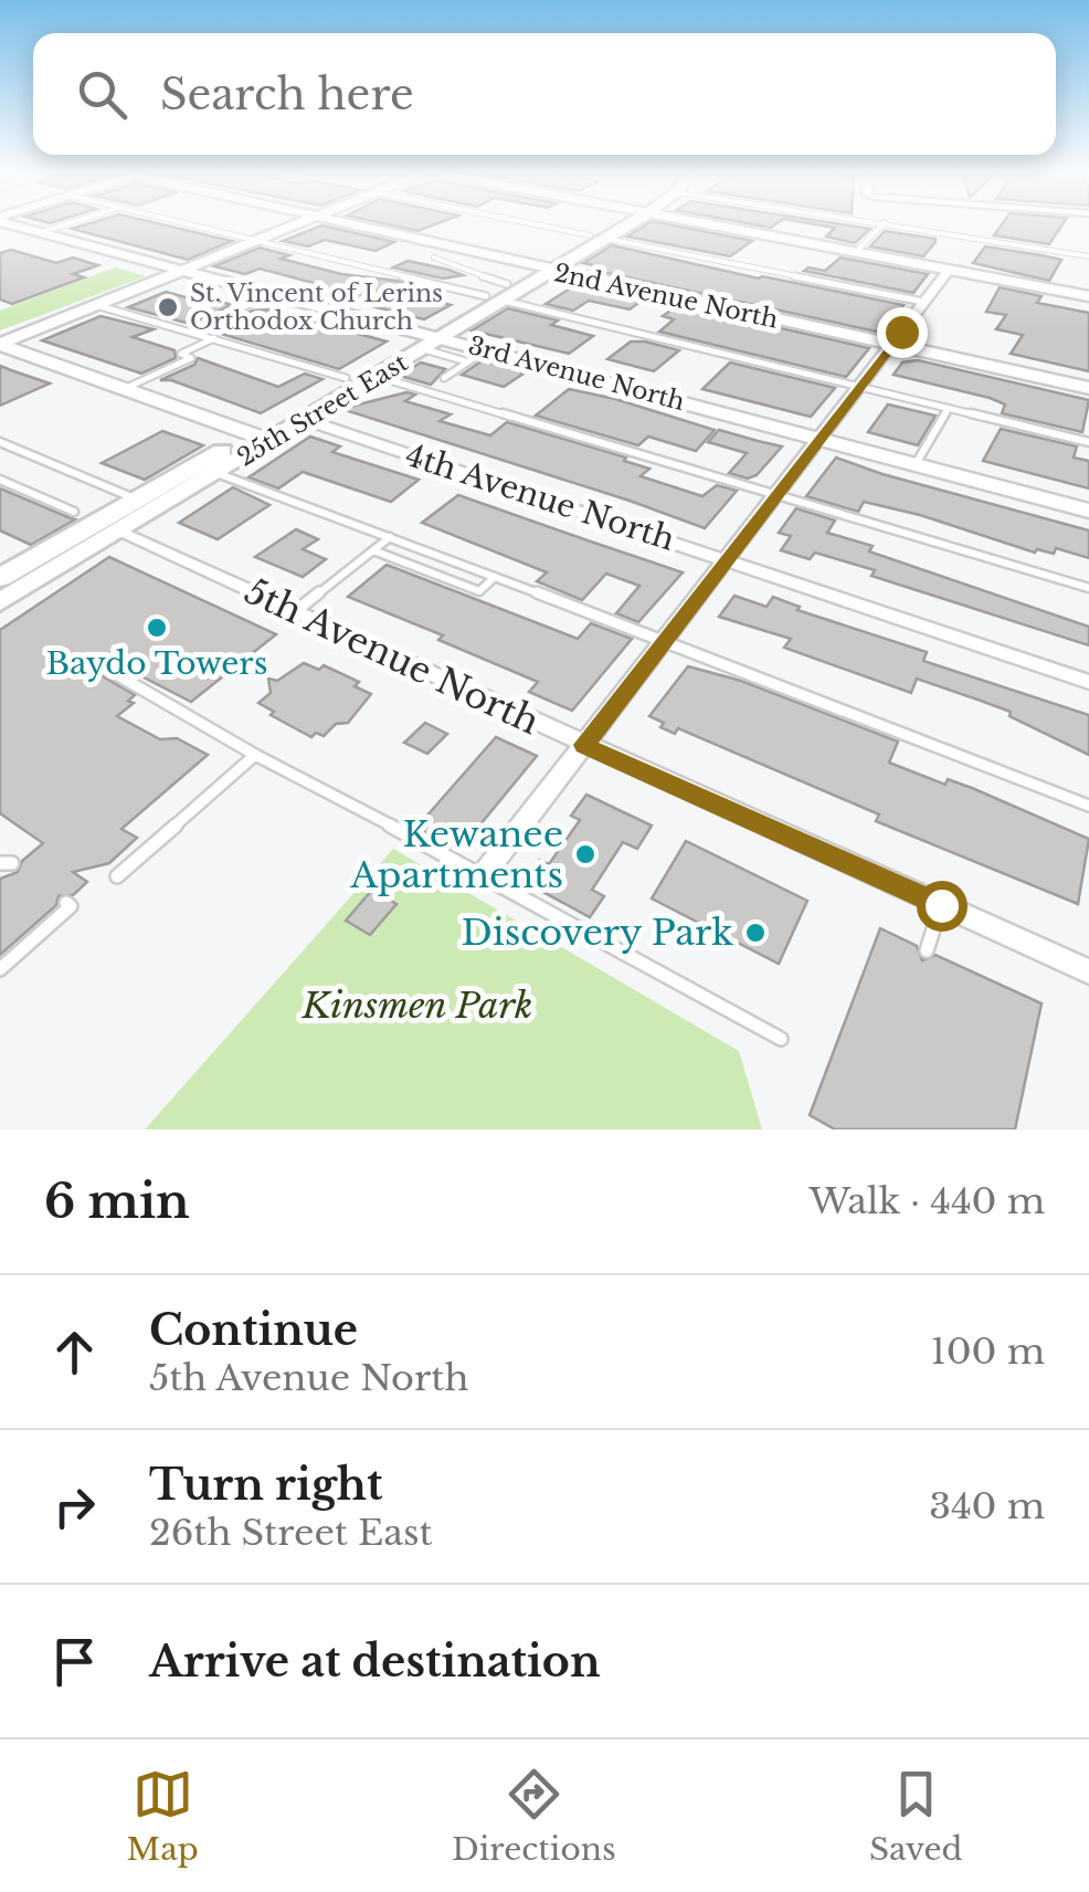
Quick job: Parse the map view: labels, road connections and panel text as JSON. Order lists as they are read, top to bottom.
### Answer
{
  "streets": {
    "main road": ["25th Street East"],
    "street": [
      "2nd Avenue North",
      "3rd Avenue North",
      "4th Avenue North",
      "5th Avenue North"
    ]
  },
  "crossings": [
    ["2nd Avenue North", "25th Street East"],
    ["3rd Avenue North", "25th Street East"],
    ["25th Street East", "4th Avenue North"],
    ["25th Street East", "5th Avenue North"]
  ],
  "parks": ["Kinsmen Park"],
  "places": [
    "St. Vincent of Lerins Orthodox Church",
    "Baydo Towers",
    "Kewanee Apartments",
    "Discovery Park"
  ],
  "page": {
    "search": "Search here",
    "heading": ["6 min", "Walk · 440 m"],
    "list": [
      ["Continue", "5th Avenue North", "100 m"],
      ["Turn right", "26th Street East", "340 m"],
      "Arrive at destination"
    ],
    "nav": ["Map", "Directions", "Saved"]
  }
}
